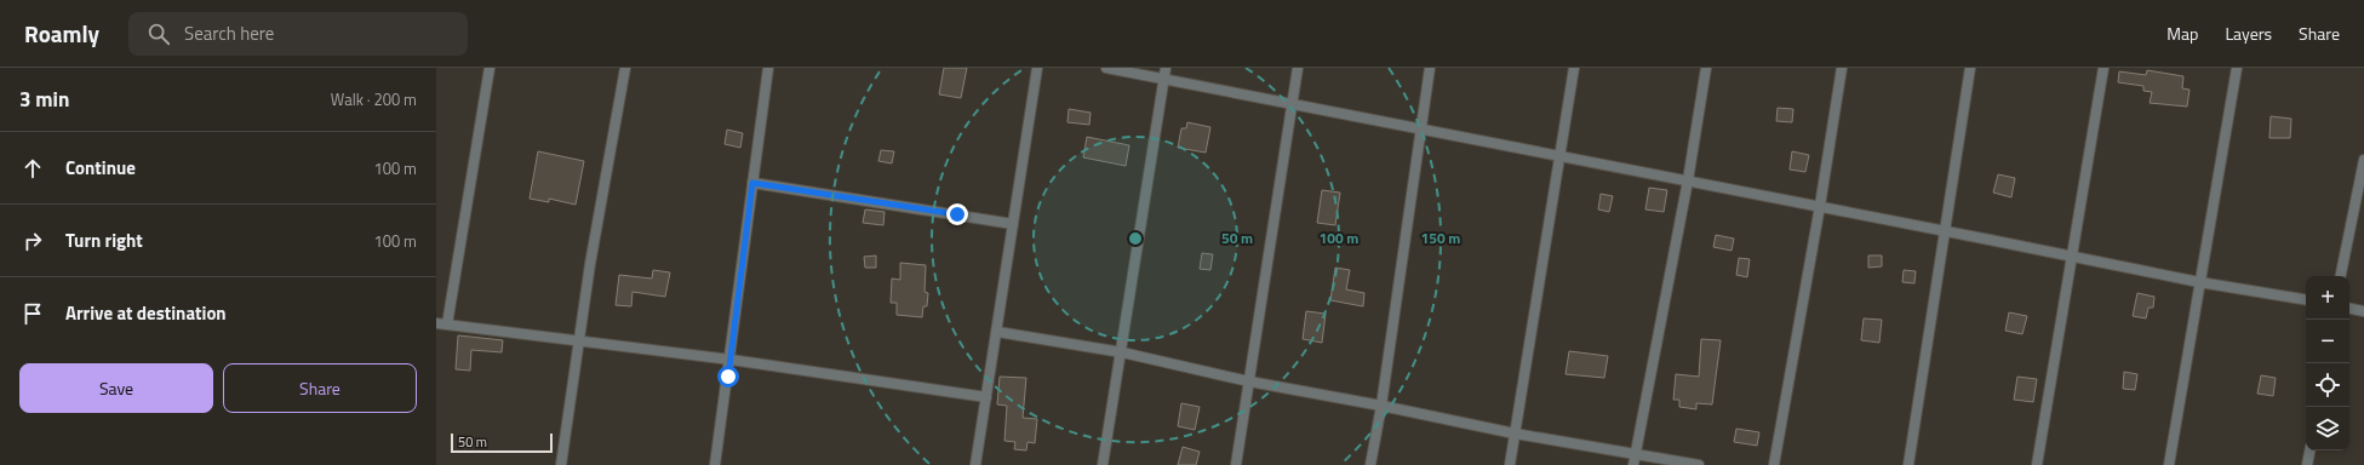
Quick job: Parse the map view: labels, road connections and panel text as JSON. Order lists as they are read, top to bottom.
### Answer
{
  "scale_bar": "50 m",
  "page": {
    "header": "Roamly",
    "search": "Search here",
    "nav": ["Map", "Layers", "Share"],
    "heading": ["3 min", "Walk · 200 m"],
    "list": [
      ["Continue", "100 m"],
      ["Turn right", "100 m"],
      "Arrive at destination"
    ],
    "map_buttons": ["+", "−"],
    "buttons": ["Save", "Share"],
    "scale": "50 m"
  },
  "rings": ["50 m", "100 m", "150 m"]
}
